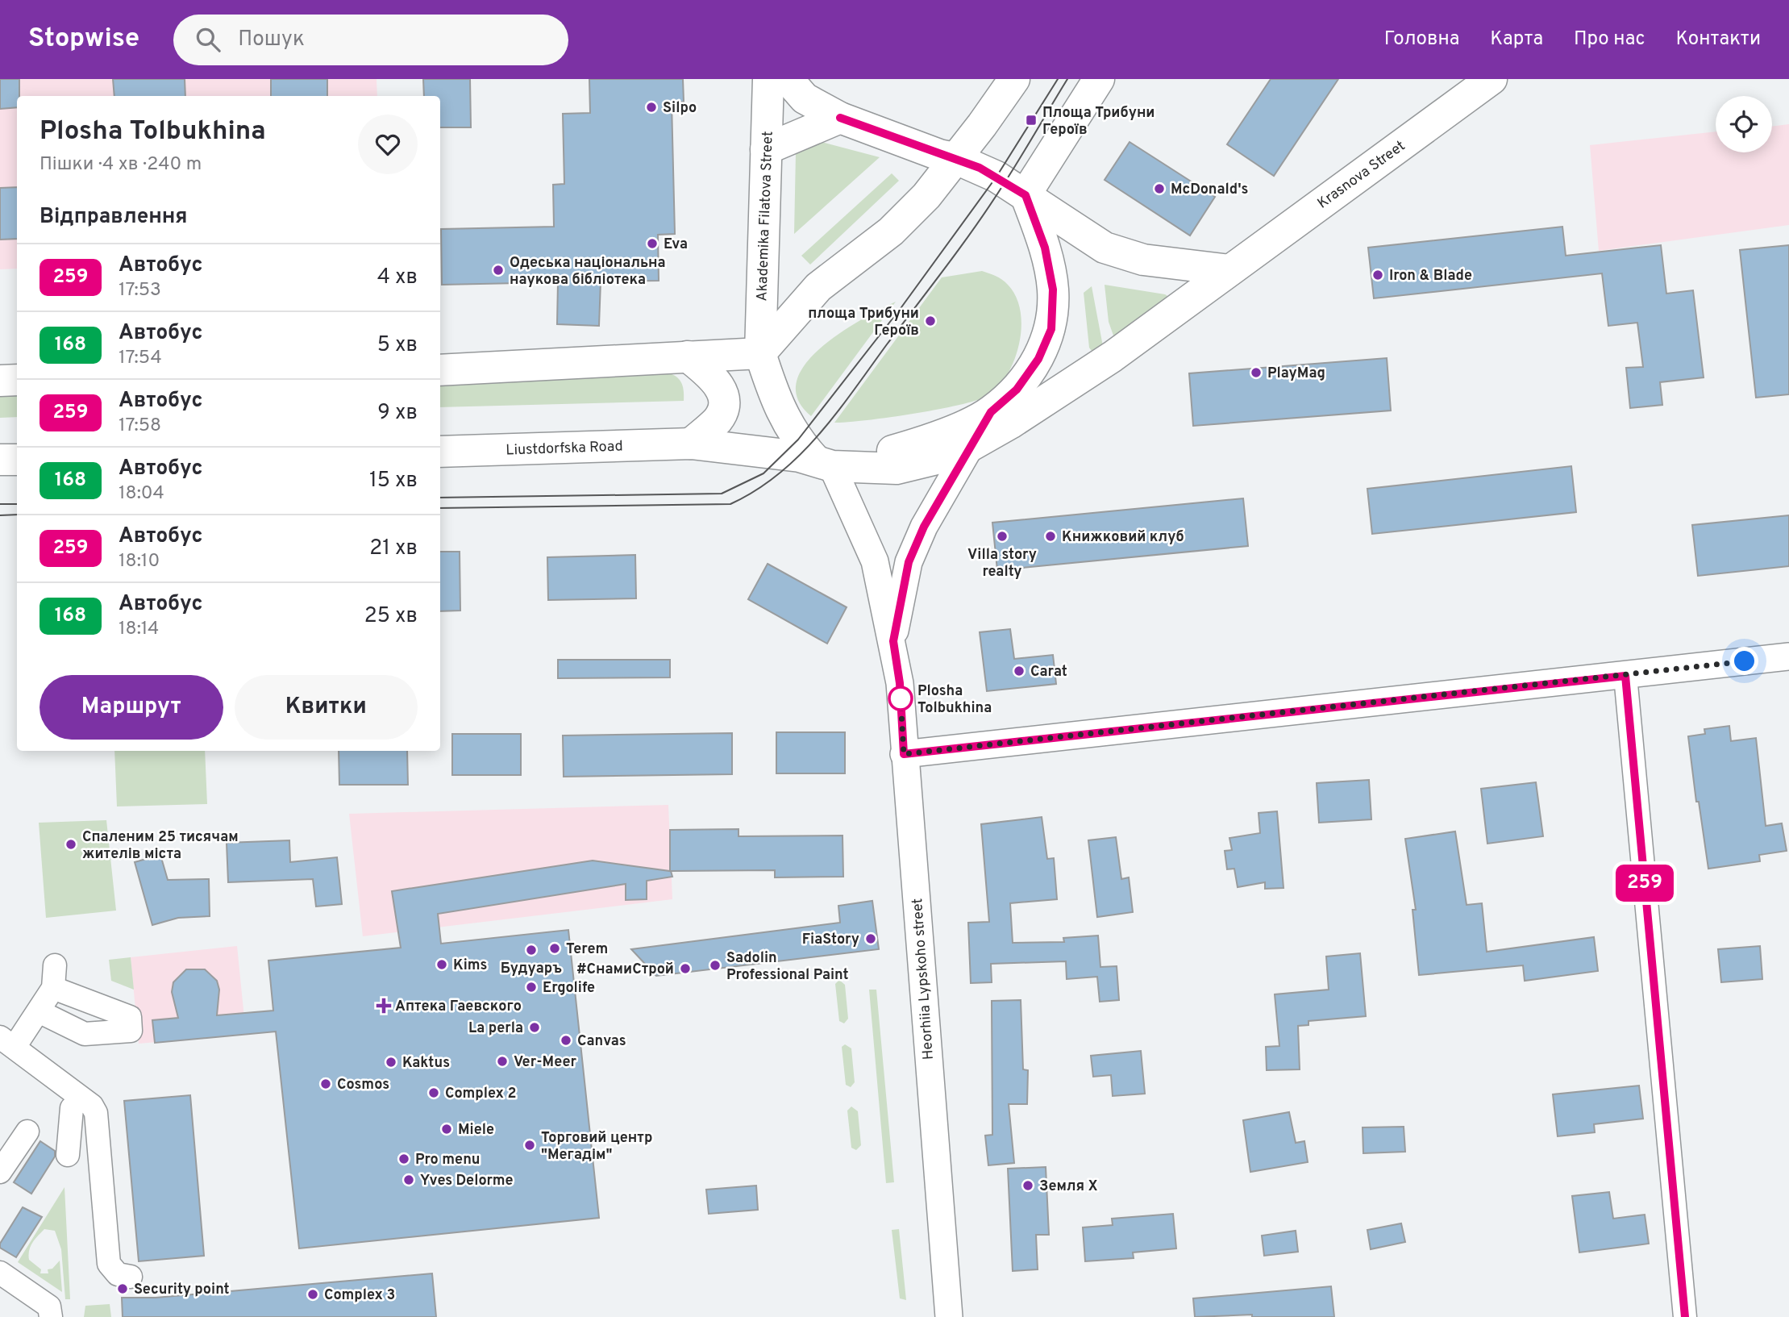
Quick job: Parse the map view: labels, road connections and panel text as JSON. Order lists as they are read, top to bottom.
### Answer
{
  "streets": {
    "main road": ["Krasnova Street", "Akademika Filatova Street", "Liustdorfska Road"],
    "street": ["Heorhiia Lypskoho street"]
  },
  "crossings": [
    ["Krasnova Street", "Heorhiia Lypskoho street"],
    ["Liustdorfska Road", "Heorhiia Lypskoho street"]
  ],
  "places": {
    "other": [
      "Silpo",
      "McDonald's",
      "Eva",
      "Одеська національна наукова бібліотека",
      "Iron & Blade",
      "площа Трибуни Героїв",
      "PlayMag",
      "Villa story realty",
      "Книжковий клуб",
      "Carat",
      "Plosha Tolbukhina",
      "Спаленим 25 тисячам жителів міста",
      "FiaStory",
      "Terem",
      "Будуаръ",
      "Kims",
      "Sadolin Professional Paint",
      "#СнамиСтрой",
      "Ergolife",
      "La perla",
      "Canvas",
      "Ver-Meer",
      "Kaktus",
      "Cosmos",
      "Complex 2",
      "Miele",
      "Торговий центр \"Мегадім\"",
      "Pro menu",
      "Yves Delorme",
      "Земля Х",
      "Security point",
      "Complex 3"
    ],
    "transit": ["Площа Трибуни Героїв"],
    "health": ["Аптека Гаевского"]
  },
  "lines": ["bus line 259"],
  "page": {
    "header": "Stopwise",
    "search": "Пошук",
    "nav": [
      "Головна",
      "Карта",
      "Про нас",
      "Контакти"
    ],
    "on_map": "259",
    "heading": [
      ["Plosha Tolbukhina", "Пішки · 4 хв · 240 m"],
      "Відправлення"
    ],
    "list": [
      {
        "mark": "259",
        "name": "Автобус",
        "note": "17:53",
        "value": "4 хв"
      },
      {
        "mark": "168",
        "name": "Автобус",
        "note": "17:54",
        "value": "5 хв"
      },
      {
        "mark": "259",
        "name": "Автобус",
        "note": "17:58",
        "value": "9 хв"
      },
      {
        "mark": "168",
        "name": "Автобус",
        "note": "18:04",
        "value": "15 хв"
      },
      {
        "mark": "259",
        "name": "Автобус",
        "note": "18:10",
        "value": "21 хв"
      },
      {
        "mark": "168",
        "name": "Автобус",
        "note": "18:14",
        "value": "25 хв"
      }
    ],
    "buttons": ["Маршрут", "Квитки"]
  }
}
